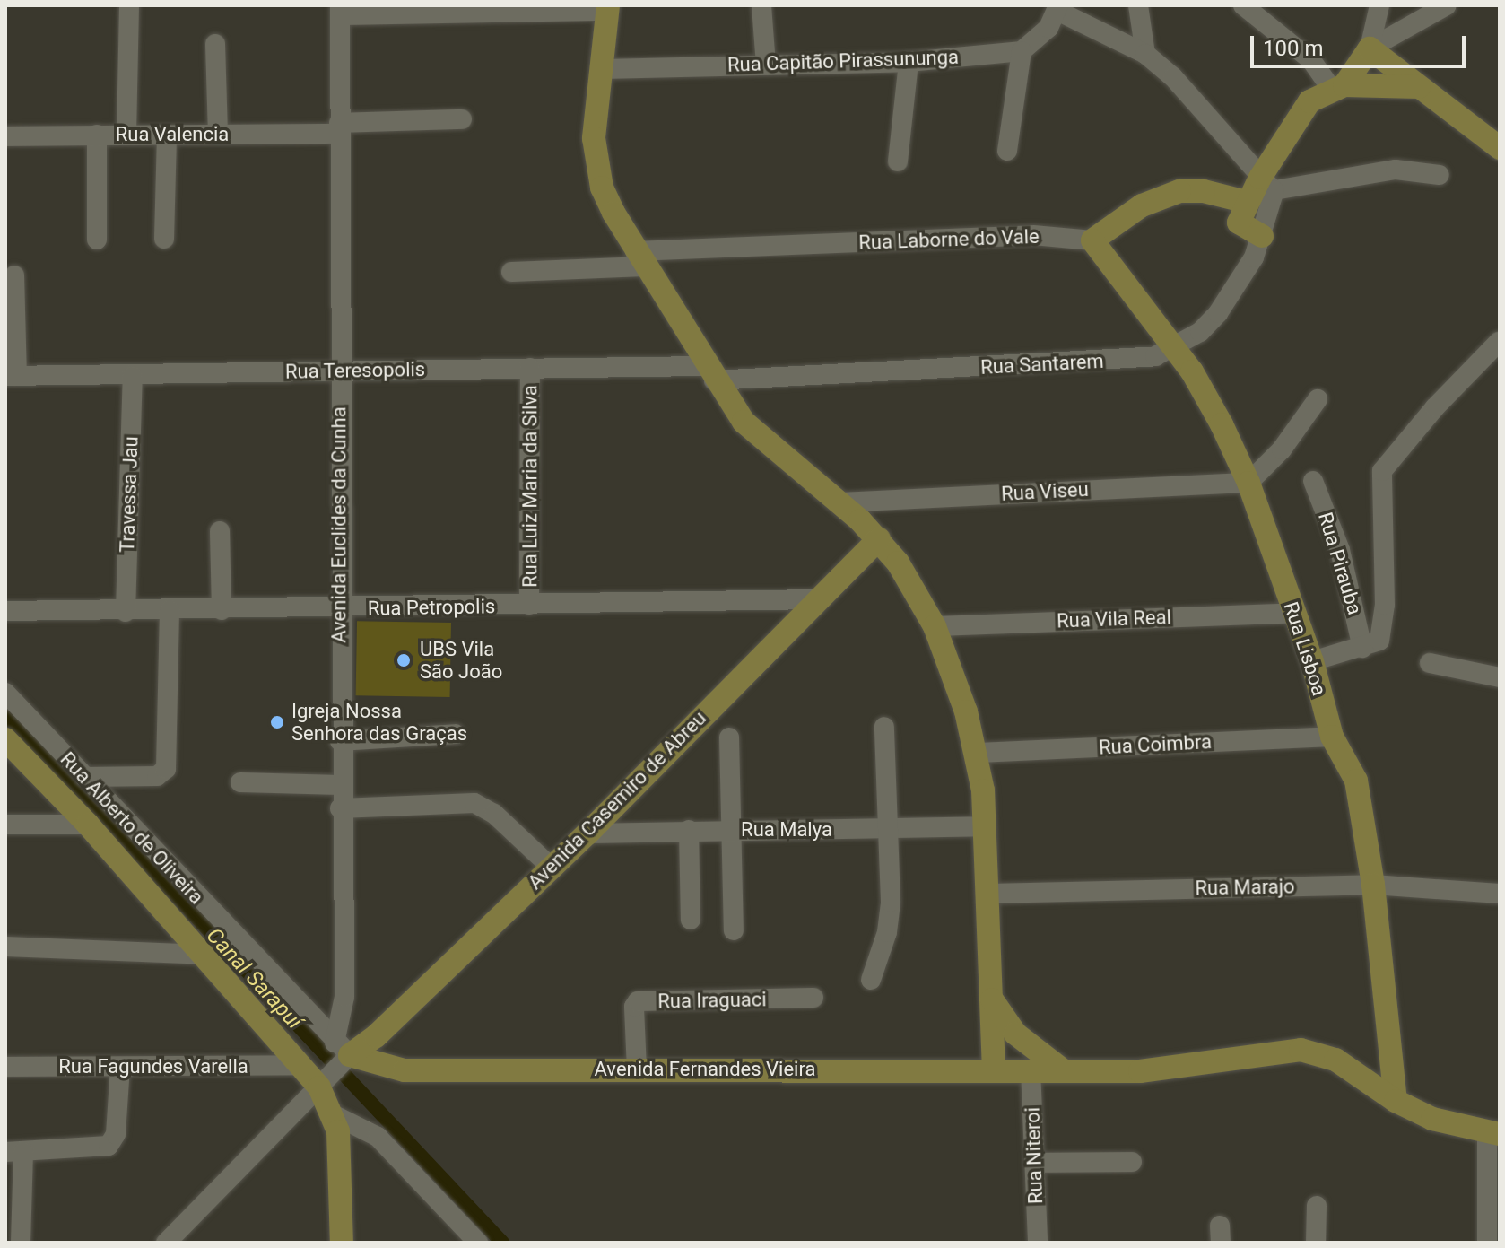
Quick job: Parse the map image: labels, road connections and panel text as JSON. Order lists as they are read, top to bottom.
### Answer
{
  "streets": {
    "main road": ["Rua Lisboa", "Avenida Casemiro de Abreu", "Avenida Fernandes Vieira"],
    "street": [
      "Rua Capitão Pirassununga",
      "Rua Valencia",
      "Rua Laborne do Vale",
      "Rua Santarem",
      "Rua Teresopolis",
      "Rua Luiz Maria da Silva",
      "Rua Viseu",
      "Travessa Jau",
      "Avenida Euclides da Cunha",
      "Rua Pirauba",
      "Rua Petropolis",
      "Rua Vila Real",
      "Rua Coimbra",
      "Rua Alberto de Oliveira",
      "Rua Malya",
      "Rua Marajo",
      "Rua Iraguaci",
      "Rua Fagundes Varella",
      "Rua Niteroi"
    ]
  },
  "crossings": [
    ["Rua Valencia", "Avenida Euclides da Cunha"],
    ["Rua Laborne do Vale", "Rua Lisboa"],
    ["Rua Santarem", "Rua Teresopolis"],
    ["Rua Santarem", "Rua Lisboa"],
    ["Rua Teresopolis", "Rua Luiz Maria da Silva"],
    ["Rua Teresopolis", "Travessa Jau"],
    ["Rua Teresopolis", "Avenida Euclides da Cunha"],
    ["Rua Luiz Maria da Silva", "Rua Petropolis"],
    ["Rua Viseu", "Rua Lisboa"],
    ["Travessa Jau", "Rua Petropolis"],
    ["Avenida Euclides da Cunha", "Rua Petropolis"],
    ["Avenida Euclides da Cunha", "Avenida Casemiro de Abreu"],
    ["Avenida Euclides da Cunha", "Rua Alberto de Oliveira"],
    ["Avenida Euclides da Cunha", "Avenida Fernandes Vieira"],
    ["Rua Petropolis", "Avenida Casemiro de Abreu"],
    ["Rua Vila Real", "Rua Lisboa"],
    ["Rua Lisboa", "Rua Coimbra"],
    ["Rua Lisboa", "Rua Marajo"],
    ["Rua Lisboa", "Avenida Fernandes Vieira"],
    ["Avenida Casemiro de Abreu", "Rua Alberto de Oliveira"],
    ["Avenida Casemiro de Abreu", "Rua Malya"],
    ["Avenida Casemiro de Abreu", "Avenida Fernandes Vieira"],
    ["Rua Alberto de Oliveira", "Avenida Fernandes Vieira"],
    ["Rua Iraguaci", "Avenida Fernandes Vieira"],
    ["Avenida Fernandes Vieira", "Rua Niteroi"]
  ],
  "water": ["Canal Sarapuí"],
  "places": ["UBS Vila São João", "Igreja Nossa Senhora das Graças"],
  "scale_bar": "100 m"
}
